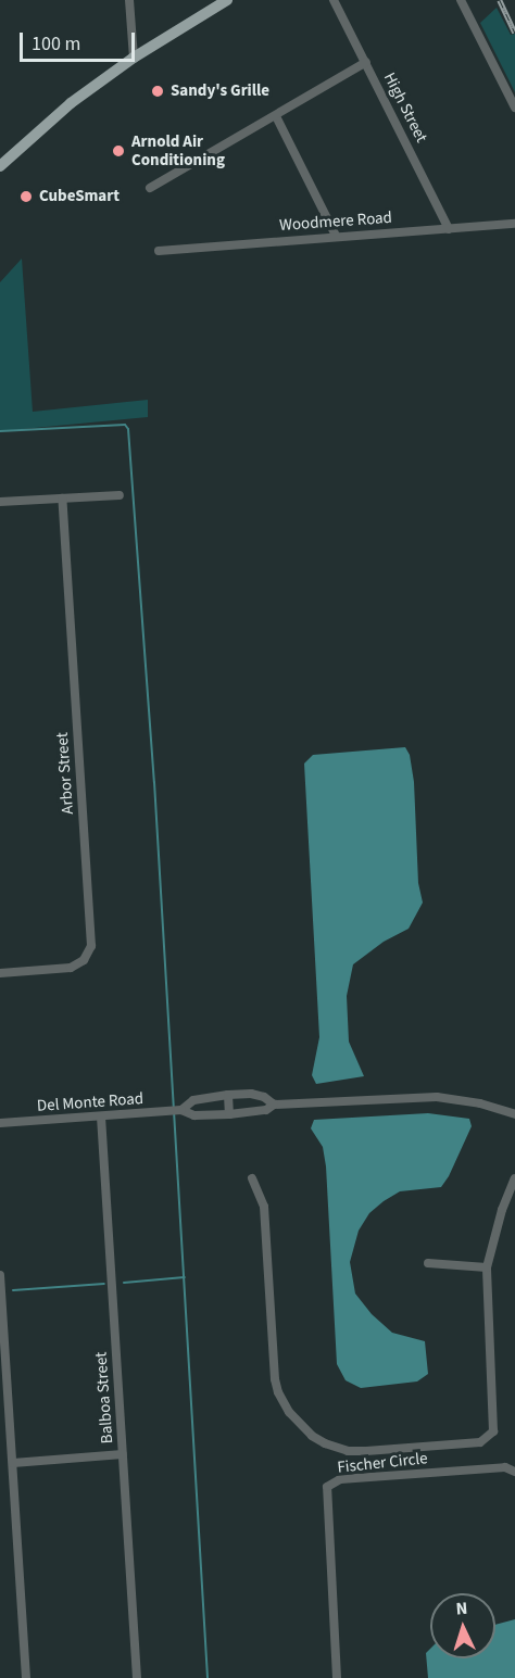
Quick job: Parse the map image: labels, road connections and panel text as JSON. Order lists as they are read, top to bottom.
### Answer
{
  "streets": {
    "street": [
      "High Street",
      "Woodmere Road",
      "Arbor Street",
      "Del Monte Road",
      "Balboa Street",
      "Fischer Circle"
    ]
  },
  "crossings": [
    ["High Street", "Woodmere Road"],
    ["Del Monte Road", "Balboa Street"]
  ],
  "places": ["Sandy's Grille", "Arnold Air Conditioning", "CubeSmart"],
  "scale_bar": "100 m",
  "north": "top"
}
